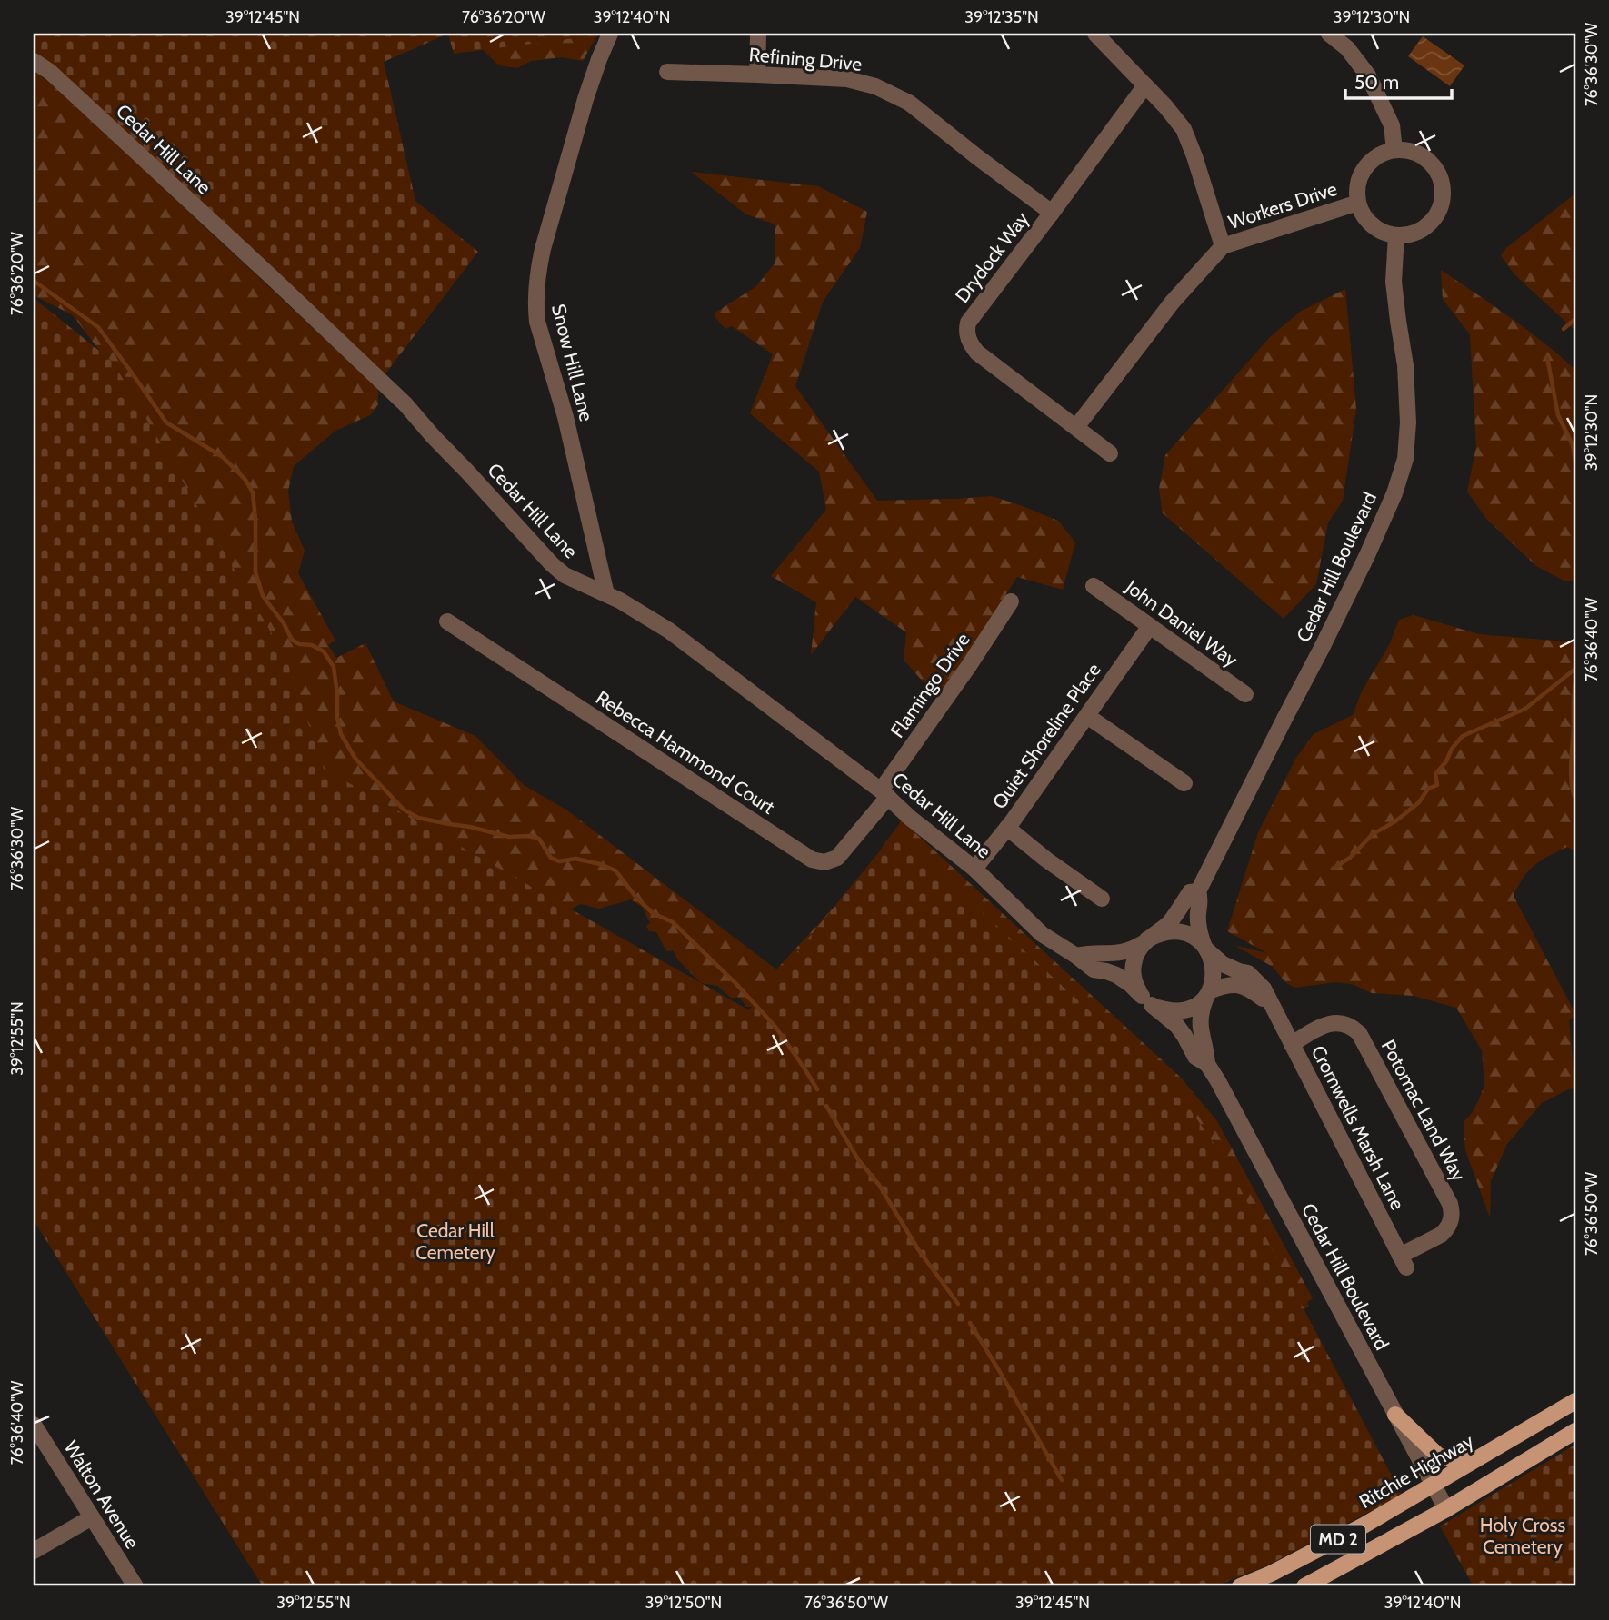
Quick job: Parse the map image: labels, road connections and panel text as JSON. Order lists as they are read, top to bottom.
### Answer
{
  "streets": {
    "main road": ["Ritchie Highway", "MD 2"],
    "street": [
      "Refining Drive",
      "Cedar Hill Lane",
      "Workers Drive",
      "Drydock Way",
      "Snow Hill Lane",
      "Cedar Hill Boulevard",
      "John Daniel Way",
      "Flamingo Drive",
      "Quiet Shoreline Place",
      "Rebecca Hammond Court",
      "Potomac Land Way",
      "Cromwells Marsh Lane",
      "Walton Avenue"
    ]
  },
  "crossings": [
    ["Refining Drive", "Drydock Way"],
    ["Cedar Hill Lane", "Snow Hill Lane"],
    ["Cedar Hill Lane", "Cedar Hill Boulevard"],
    ["Cedar Hill Lane", "Flamingo Drive"],
    ["Cedar Hill Lane", "Quiet Shoreline Place"],
    ["Cedar Hill Lane", "Rebecca Hammond Court"],
    ["Cedar Hill Lane", "Cromwells Marsh Lane"],
    ["Workers Drive", "Drydock Way"],
    ["Workers Drive", "Cedar Hill Boulevard"],
    ["Cedar Hill Boulevard", "Cromwells Marsh Lane"],
    ["Cedar Hill Boulevard", "Ritchie Highway"],
    ["Cedar Hill Boulevard", "MD 2"],
    ["John Daniel Way", "Quiet Shoreline Place"],
    ["Flamingo Drive", "Rebecca Hammond Court"],
    ["Potomac Land Way", "Cromwells Marsh Lane"]
  ],
  "parks": ["Cedar Hill Cemetery", "Holy Cross Cemetery"],
  "scale_bar": "50 m",
  "coordinates": [
    "39°12'45\"N",
    "76°36'20\"W",
    "39°12'40\"N",
    "39°12'35\"N",
    "39°12'30\"N",
    "76°36'30\"W",
    "76°36'40\"W",
    "39°12'55\"N",
    "76°36'50\"W",
    "39°12'50\"N"
  ]
}
